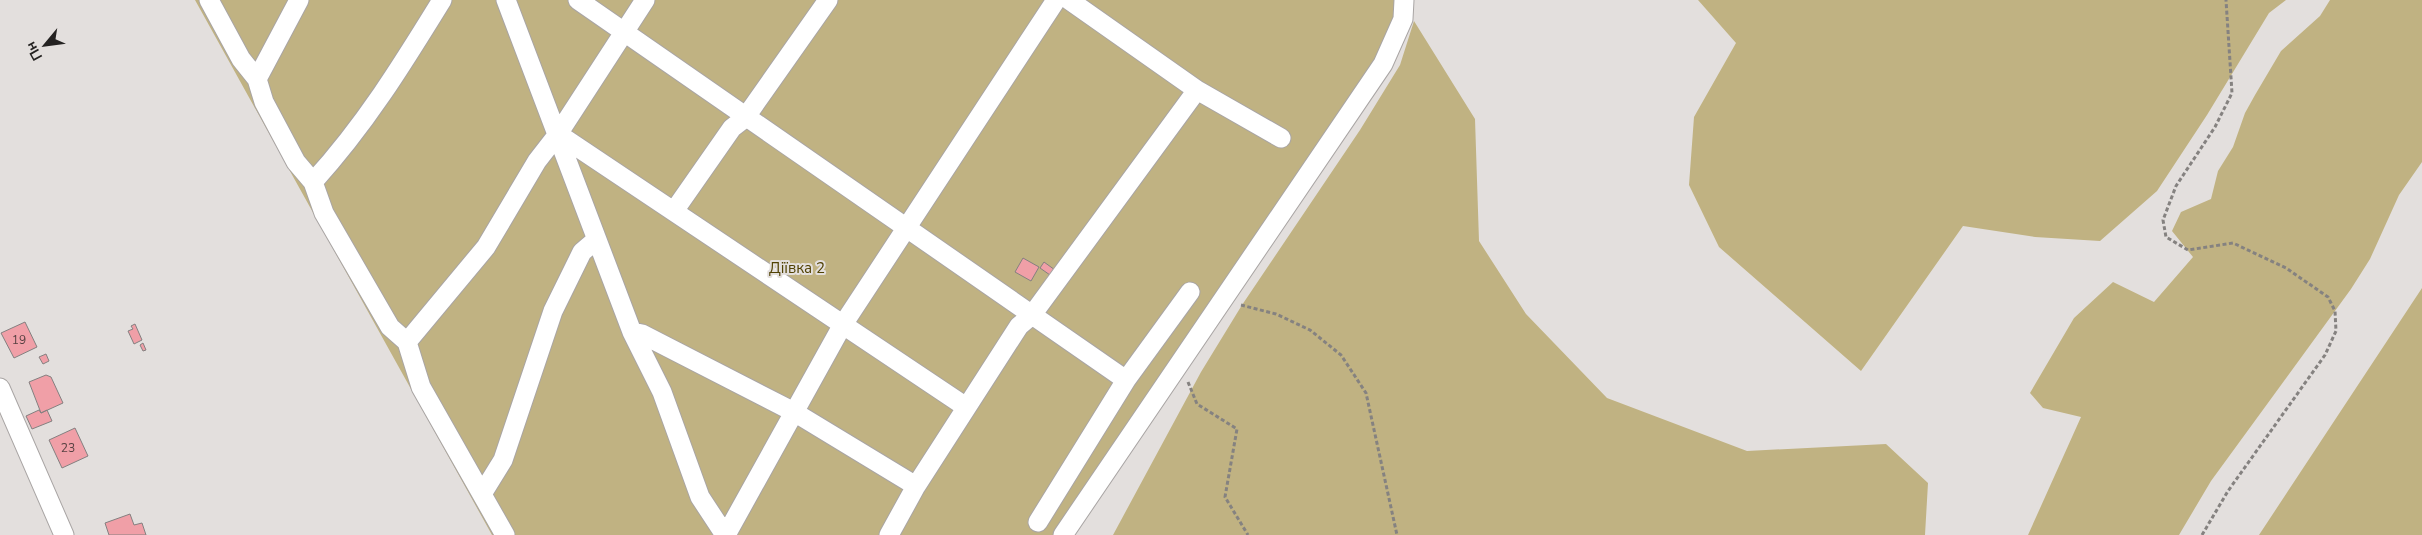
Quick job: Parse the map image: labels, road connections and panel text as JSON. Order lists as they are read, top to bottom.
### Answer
{
  "parks": ["Діївка 2"],
  "house_numbers": ["19", "23"],
  "north": "bottom left"
}
